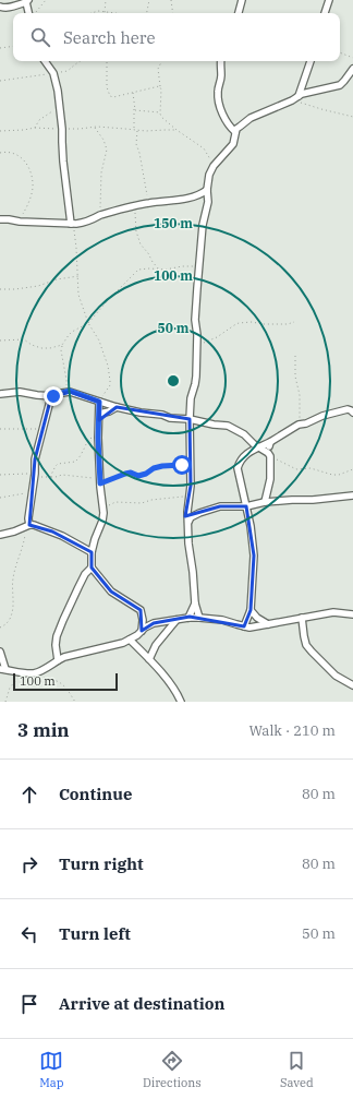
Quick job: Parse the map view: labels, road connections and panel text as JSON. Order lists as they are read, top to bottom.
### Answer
{
  "scale_bar": "100 m",
  "page": {
    "search": "Search here",
    "scale": "100 m",
    "heading": ["3 min", "Walk · 210 m"],
    "list": [
      ["Continue", "80 m"],
      ["Turn right", "80 m"],
      ["Turn left", "50 m"],
      "Arrive at destination"
    ],
    "nav": ["Map", "Directions", "Saved"]
  },
  "rings": ["150 m", "100 m", "50 m"]
}
